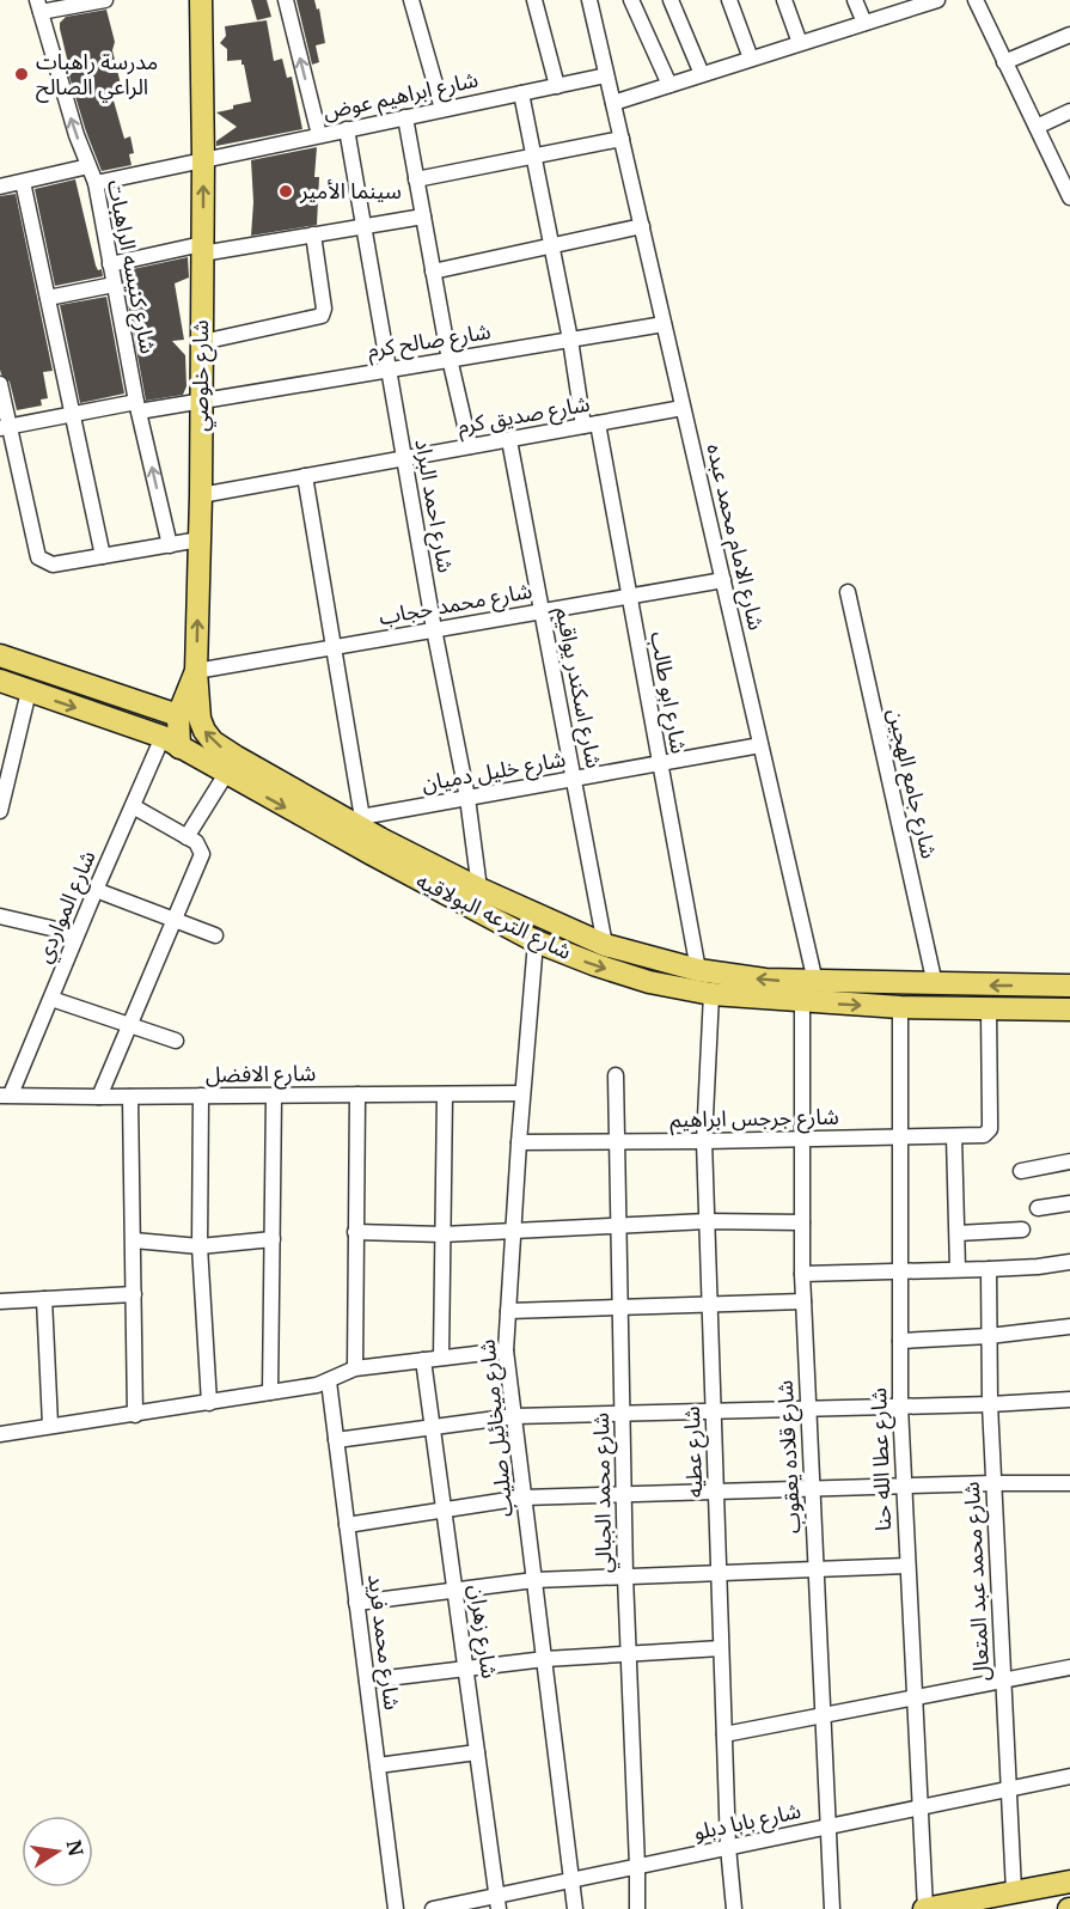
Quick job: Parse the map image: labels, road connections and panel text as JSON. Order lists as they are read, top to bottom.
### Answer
{
  "streets": {
    "main road": ["شارع خلوصي", "شارع الترعه البولاقيه"],
    "street": [
      "شارع ابراهيم عوض",
      "شارع كنيسه الراهبات",
      "شارع صالح كرم",
      "شارع صديق كرم",
      "شارع احمد البراد",
      "شارع الامام محمد عبده",
      "شارع محمد حجاب",
      "شارع اسكندر يواقيم",
      "شارع ابو طالب",
      "شارع خليل دميان",
      "شارع جامع الهجين",
      "شارع المواردي",
      "شارع الافضل",
      "شارع جرجس ابراهيم",
      "شارع ميخائيل صليب",
      "شارع عطيه",
      "شارع قلاده يعقوب",
      "شارع عطا الله حنا",
      "شارع محمد الجبالي",
      "شارع محمد عبد المتعال",
      "شارع زهران",
      "شارع محمد فريد",
      "شارع بابا دبلو"
    ]
  },
  "crossings": [
    ["شارع ابراهيم عوض", "شارع كنيسه الراهبات"],
    ["شارع ابراهيم عوض", "شارع خلوصي"],
    ["شارع ابراهيم عوض", "شارع احمد البراد"],
    ["شارع ابراهيم عوض", "شارع الامام محمد عبده"],
    ["شارع ابراهيم عوض", "شارع ابو طالب"],
    ["شارع كنيسه الراهبات", "شارع صالح كرم"],
    ["شارع صالح كرم", "شارع خلوصي"],
    ["شارع صالح كرم", "شارع احمد البراد"],
    ["شارع صالح كرم", "شارع الامام محمد عبده"],
    ["شارع صالح كرم", "شارع ابو طالب"],
    ["شارع خلوصي", "شارع صديق كرم"],
    ["شارع خلوصي", "شارع محمد حجاب"],
    ["شارع خلوصي", "شارع المواردي"],
    ["شارع خلوصي", "شارع الترعه البولاقيه"],
    ["شارع صديق كرم", "شارع احمد البراد"],
    ["شارع صديق كرم", "شارع الامام محمد عبده"],
    ["شارع صديق كرم", "شارع اسكندر يواقيم"],
    ["شارع صديق كرم", "شارع ابو طالب"],
    ["شارع احمد البراد", "شارع محمد حجاب"],
    ["شارع احمد البراد", "شارع خليل دميان"],
    ["شارع احمد البراد", "شارع الترعه البولاقيه"],
    ["شارع الامام محمد عبده", "شارع محمد حجاب"],
    ["شارع الامام محمد عبده", "شارع خليل دميان"],
    ["شارع الامام محمد عبده", "شارع الترعه البولاقيه"],
    ["شارع محمد حجاب", "شارع اسكندر يواقيم"],
    ["شارع محمد حجاب", "شارع ابو طالب"],
    ["شارع محمد حجاب", "شارع الترعه البولاقيه"],
    ["شارع اسكندر يواقيم", "شارع خليل دميان"],
    ["شارع اسكندر يواقيم", "شارع الترعه البولاقيه"],
    ["شارع ابو طالب", "شارع خليل دميان"],
    ["شارع ابو طالب", "شارع الترعه البولاقيه"],
    ["شارع خليل دميان", "شارع الترعه البولاقيه"],
    ["شارع جامع الهجين", "شارع الترعه البولاقيه"],
    ["شارع المواردي", "شارع الترعه البولاقيه"],
    ["شارع المواردي", "شارع الافضل"],
    ["شارع الترعه البولاقيه", "شارع جرجس ابراهيم"],
    ["شارع الترعه البولاقيه", "شارع ميخائيل صليب"],
    ["شارع الترعه البولاقيه", "شارع عطيه"],
    ["شارع الترعه البولاقيه", "شارع قلاده يعقوب"],
    ["شارع الترعه البولاقيه", "شارع عطا الله حنا"],
    ["شارع الافضل", "شارع ميخائيل صليب"],
    ["شارع جرجس ابراهيم", "شارع ميخائيل صليب"],
    ["شارع جرجس ابراهيم", "شارع عطيه"],
    ["شارع جرجس ابراهيم", "شارع قلاده يعقوب"],
    ["شارع جرجس ابراهيم", "شارع عطا الله حنا"],
    ["شارع جرجس ابراهيم", "شارع محمد الجبالي"],
    ["شارع ميخائيل صليب", "شارع بابا دبلو"],
    ["شارع عطيه", "شارع بابا دبلو"],
    ["شارع قلاده يعقوب", "شارع بابا دبلو"],
    ["شارع عطا الله حنا", "شارع بابا دبلو"],
    ["شارع محمد الجبالي", "شارع بابا دبلو"],
    ["شارع محمد عبد المتعال", "شارع بابا دبلو"],
    ["شارع زهران", "شارع بابا دبلو"]
  ],
  "places": ["مدرسة راهبات الراعي الصالح", "سينما الأمير"],
  "north": "right"
}
